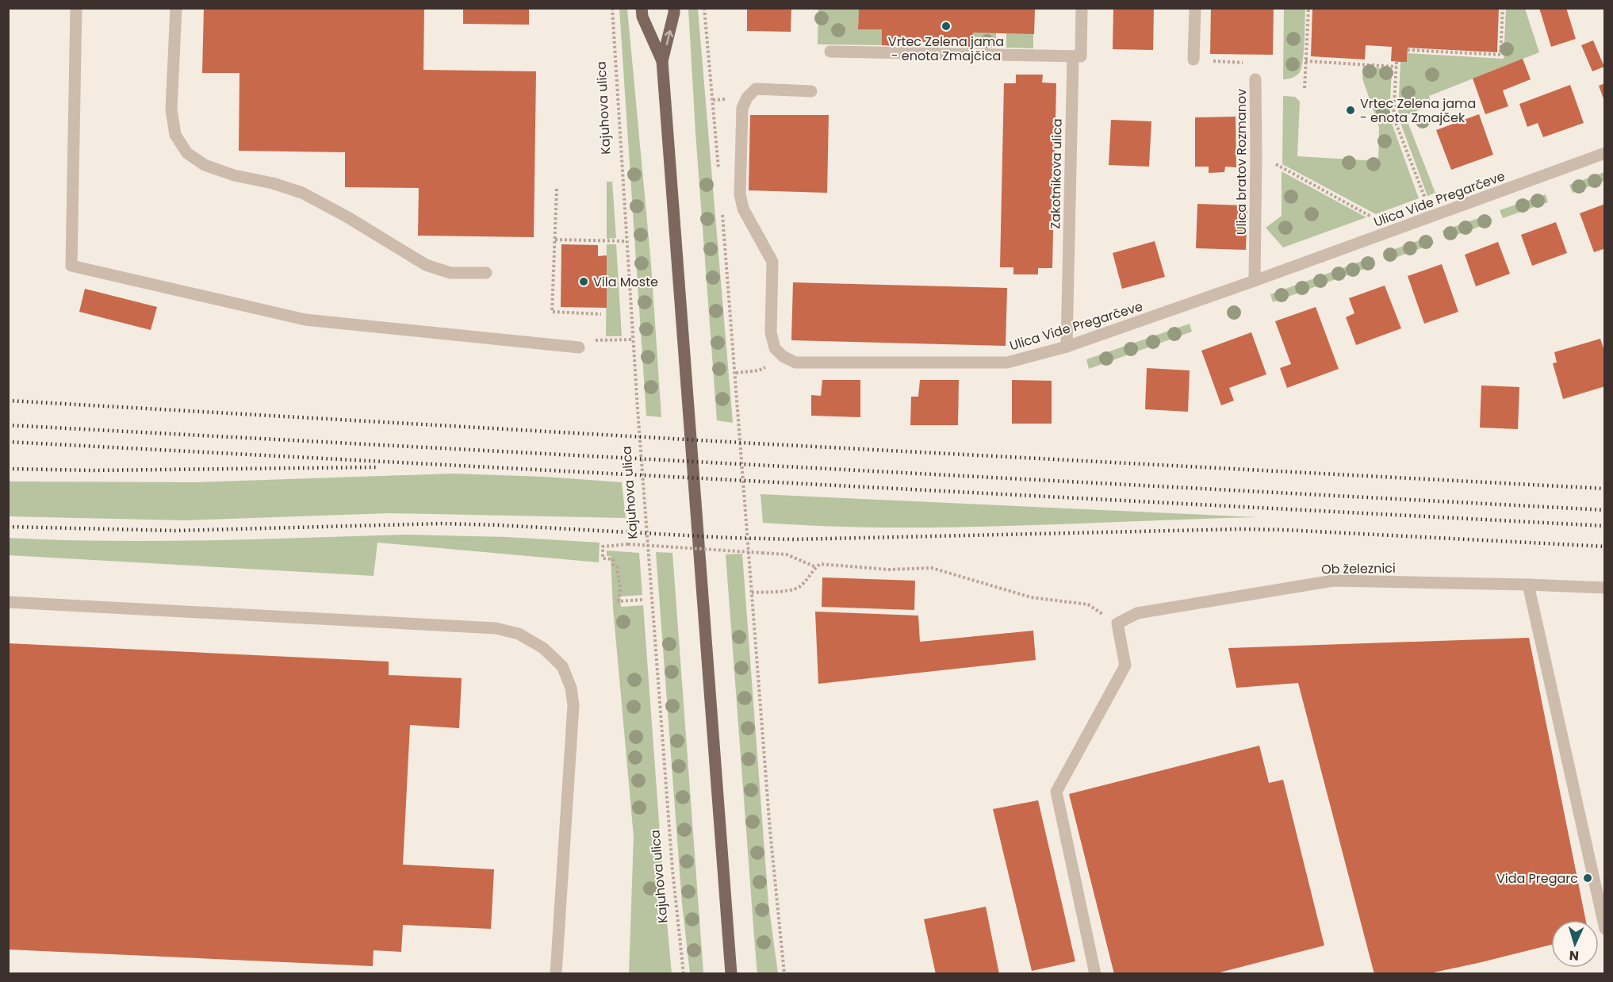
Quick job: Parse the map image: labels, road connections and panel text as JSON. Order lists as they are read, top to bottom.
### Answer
{
  "streets": {
    "street": [
      "Ulica bratov Rozmanov",
      "Zakotnikova ulica",
      "Ulica Vide Pregarčeve",
      "Ob železnici"
    ],
    "path": ["Kajuhova ulica"]
  },
  "crossings": [
    ["Ulica bratov Rozmanov", "Ulica Vide Pregarčeve"],
    ["Zakotnikova ulica", "Ulica Vide Pregarčeve"]
  ],
  "places": [
    "Vrtec Zelena jama - enota Zmajčica",
    "Vrtec Zelena jama - enota Zmajček",
    "Vila Moste",
    "Vida Pregarc"
  ],
  "north": "bottom"
}
